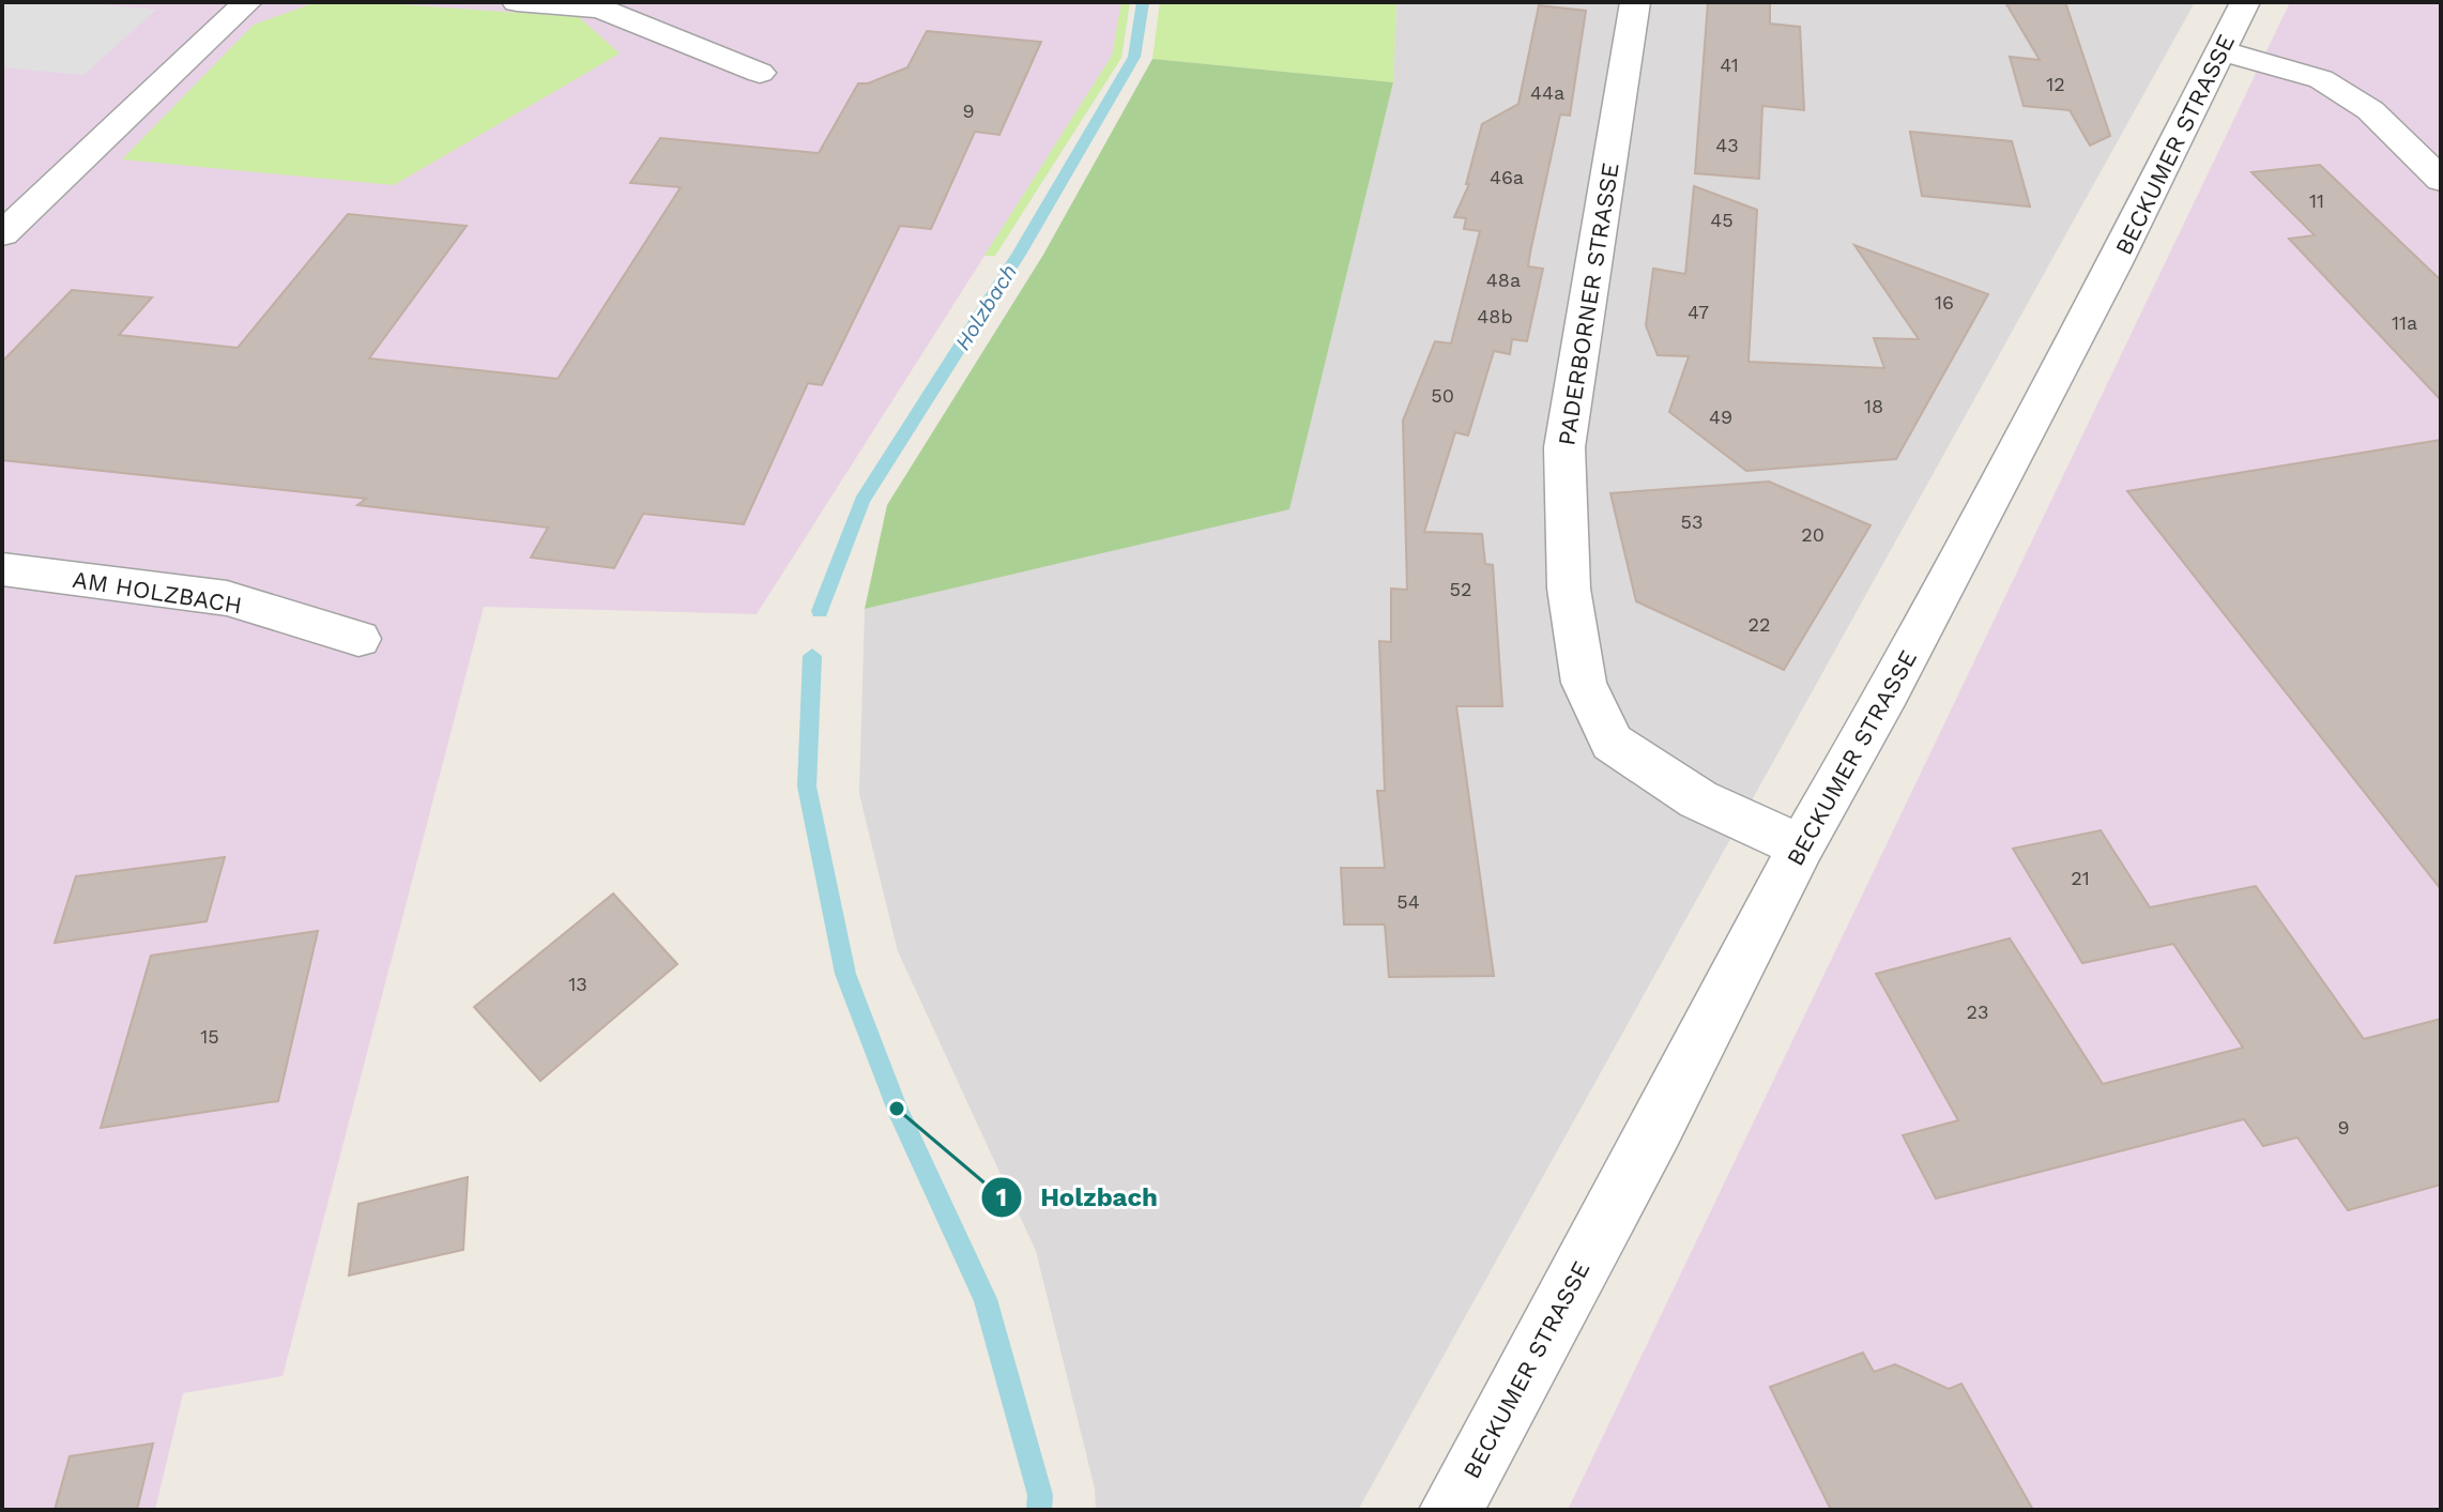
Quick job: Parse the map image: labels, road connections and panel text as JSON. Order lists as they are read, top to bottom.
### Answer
{
  "streets": {
    "street": ["BECKUMER STRASSE", "PADERBORNER STRASSE", "AM HOLZBACH"]
  },
  "crossings": [
    ["BECKUMER STRASSE", "PADERBORNER STRASSE"]
  ],
  "water": ["Holzbach"],
  "places": ["Holzbach"],
  "house_numbers": [
    "41",
    "12",
    "44a",
    "9",
    "43",
    "46a",
    "11",
    "45",
    "48a",
    "16",
    "47",
    "48b",
    "11a",
    "50",
    "18",
    "49",
    "53",
    "20",
    "52",
    "22",
    "21",
    "54",
    "13",
    "23",
    "15",
    "9"
  ]
}
